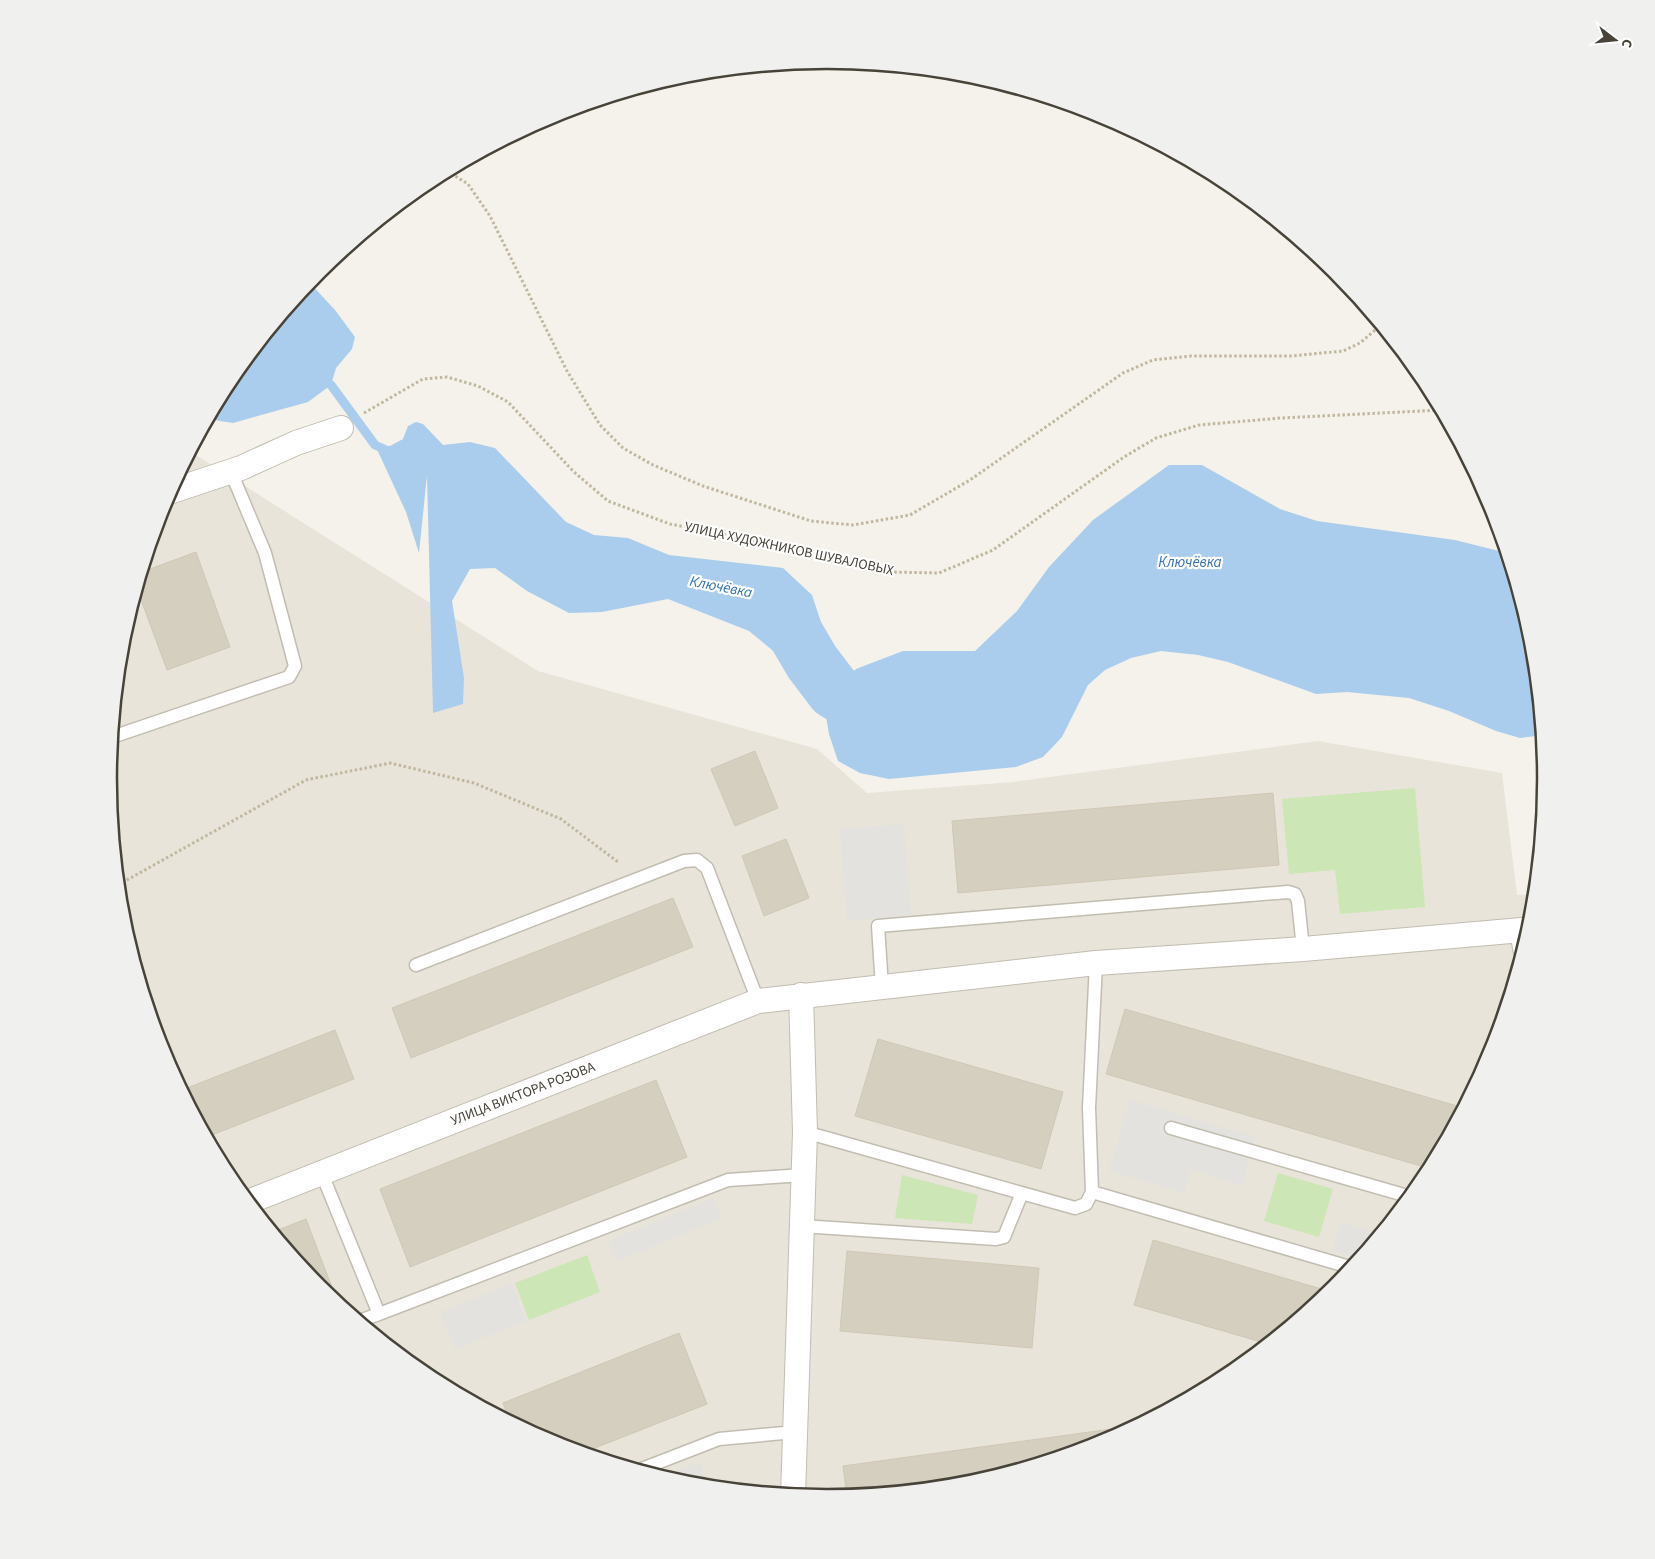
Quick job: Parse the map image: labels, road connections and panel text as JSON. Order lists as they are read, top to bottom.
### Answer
{
  "streets": {
    "street": ["УЛИЦА ВИКТОРА РОЗОВА"],
    "path": ["УЛИЦА ХУДОЖНИКОВ ШУВАЛОВЫХ"]
  },
  "water": ["Ключёвка"],
  "north": "right"
}
